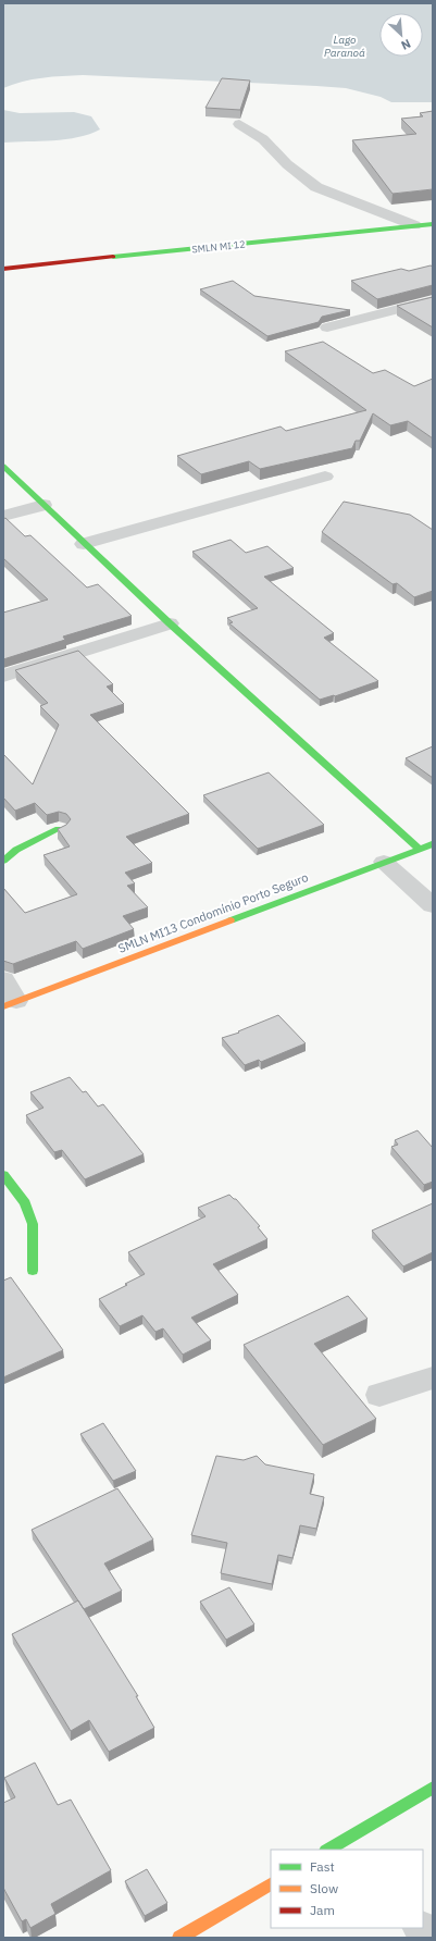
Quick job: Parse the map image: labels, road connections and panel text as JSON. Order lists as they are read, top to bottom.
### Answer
{
  "streets": {
    "street": ["SMLN MI 12", "SMLN MI13 Condomínio Porto Seguro"]
  },
  "water": ["Lago Paranoá"],
  "legend": ["Fast", "Slow", "Jam"],
  "north": "bottom right"
}
